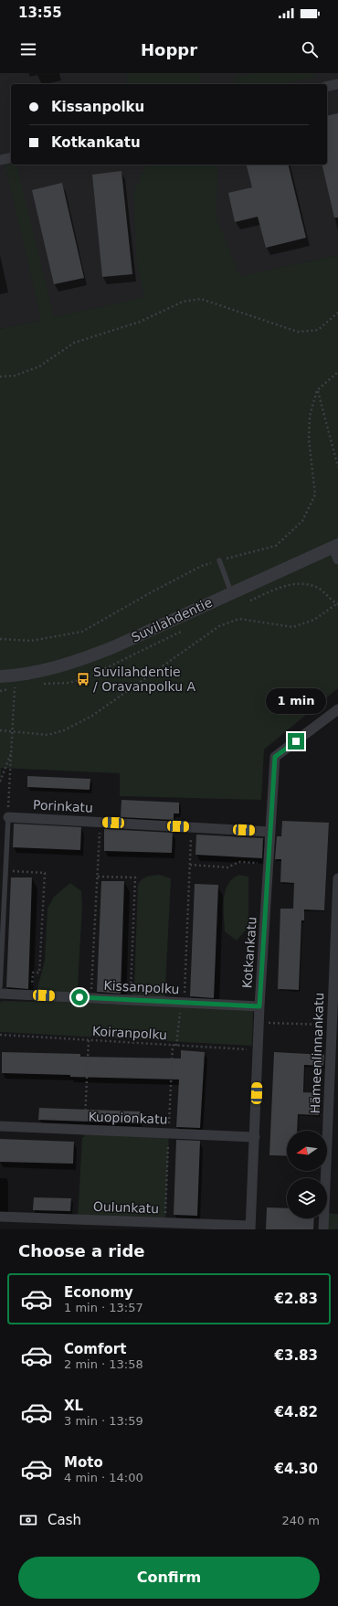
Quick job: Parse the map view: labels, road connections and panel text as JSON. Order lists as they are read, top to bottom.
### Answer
{
  "streets": {
    "street": [
      "Suvilahdentie",
      "Porinkatu",
      "Kotkankatu",
      "Kissanpolku",
      "Hämeenlinnankatu",
      "Kuopionkatu",
      "Oulunkatu"
    ],
    "path": ["Koiranpolku"]
  },
  "crossings": [
    ["Porinkatu", "Kotkankatu"],
    ["Kotkankatu", "Kissanpolku"],
    ["Kotkankatu", "Koiranpolku"],
    ["Kotkankatu", "Kuopionkatu"],
    ["Kotkankatu", "Oulunkatu"]
  ],
  "places": {
    "bus stop": ["Suvilahdentie / Oravanpolku A"]
  },
  "north": "left",
  "page": {
    "status": "13:55",
    "header": "Hoppr",
    "banner": ["Kissanpolku", "Kotkankatu"],
    "bubble": "1 min",
    "heading": "Choose a ride",
    "list": [
      {
        "name": "Economy",
        "note": "1 min · 13:57",
        "value": "€2.83"
      },
      {
        "name": "Comfort",
        "note": "2 min · 13:58",
        "value": "€3.83"
      },
      {
        "name": "XL",
        "note": "3 min · 13:59",
        "value": "€4.82"
      },
      {
        "name": "Moto",
        "note": "4 min · 14:00",
        "value": "€4.30"
      }
    ],
    "pay": ["Cash", "240 m"],
    "buttons": "Confirm"
  }
}
